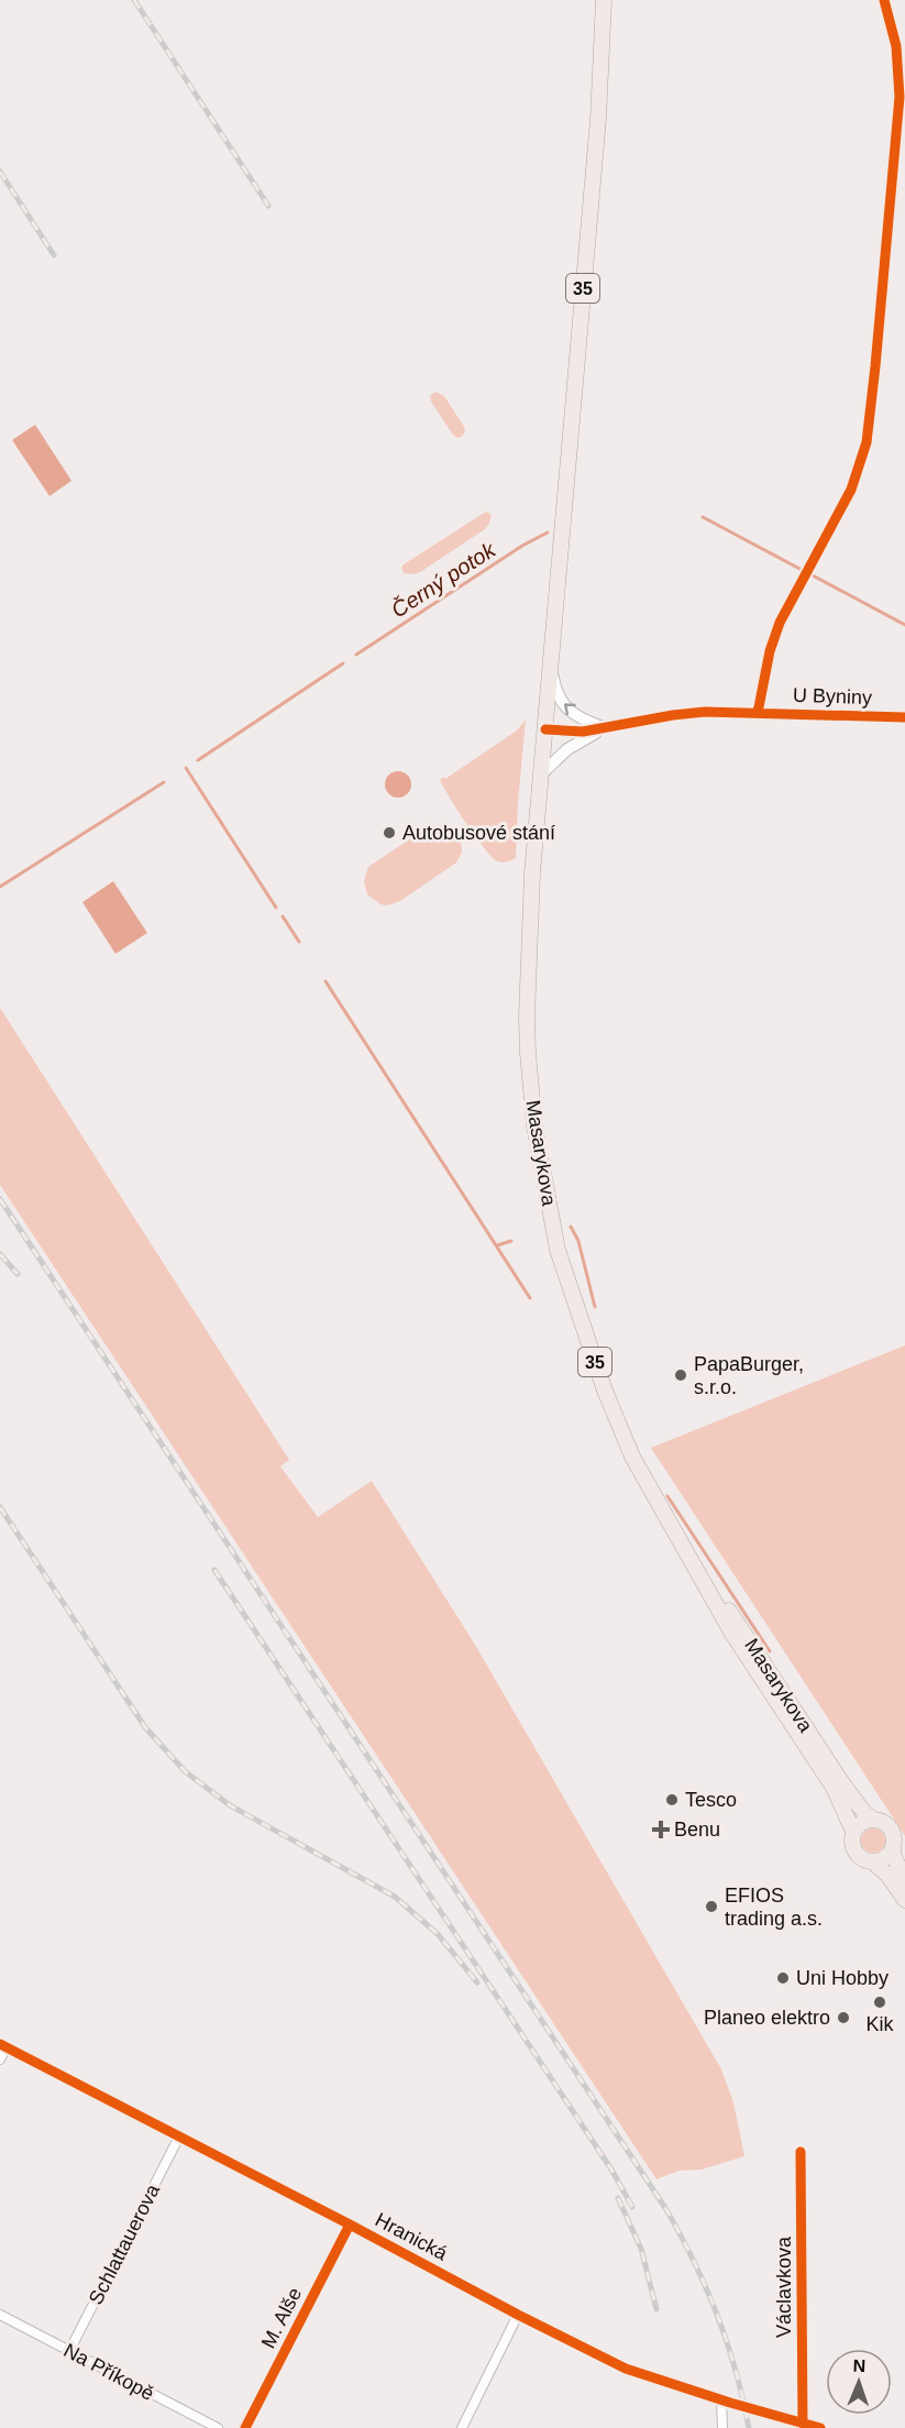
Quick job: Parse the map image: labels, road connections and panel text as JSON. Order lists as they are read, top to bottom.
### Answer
{
  "streets": {
    "main road": ["35", "Masarykova"],
    "street": [
      "U Byniny",
      "Hranická",
      "Schlattauerova",
      "Václavkova",
      "M. Alše",
      "Na Příkopě"
    ]
  },
  "crossings": [
    ["35", "Masarykova"],
    ["Hranická", "Schlattauerova"],
    ["Hranická", "Václavkova"],
    ["Hranická", "M. Alše"],
    ["Schlattauerova", "Na Příkopě"]
  ],
  "water": ["Černý potok"],
  "places": {
    "other": [
      "Autobusové stání",
      "PapaBurger, s.r.o.",
      "Tesco",
      "EFIOS trading a.s.",
      "Uni Hobby",
      "Kik",
      "Planeo elektro"
    ],
    "health": ["Benu"]
  },
  "north": "top"
}
